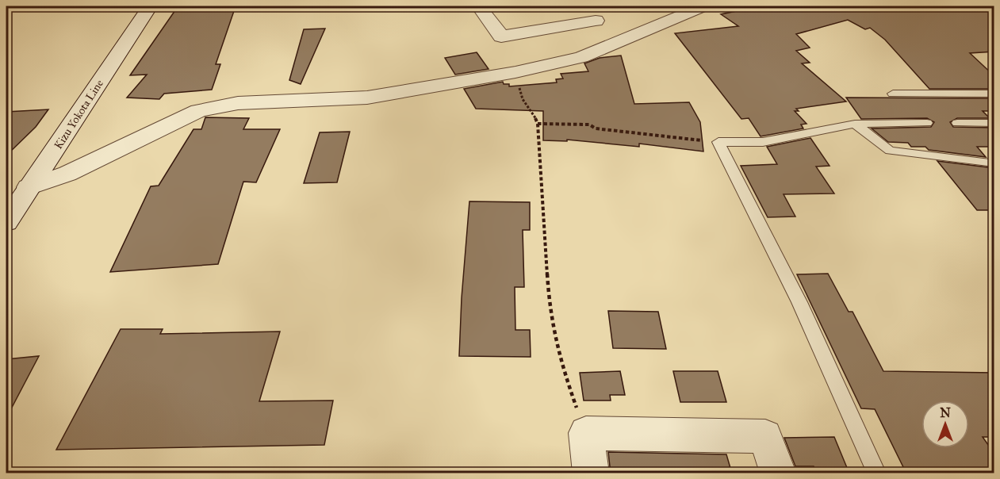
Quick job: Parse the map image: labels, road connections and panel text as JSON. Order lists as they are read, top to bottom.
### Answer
{
  "streets": {
    "street": ["Kizu Yokota Line"]
  },
  "north": "top"
}
